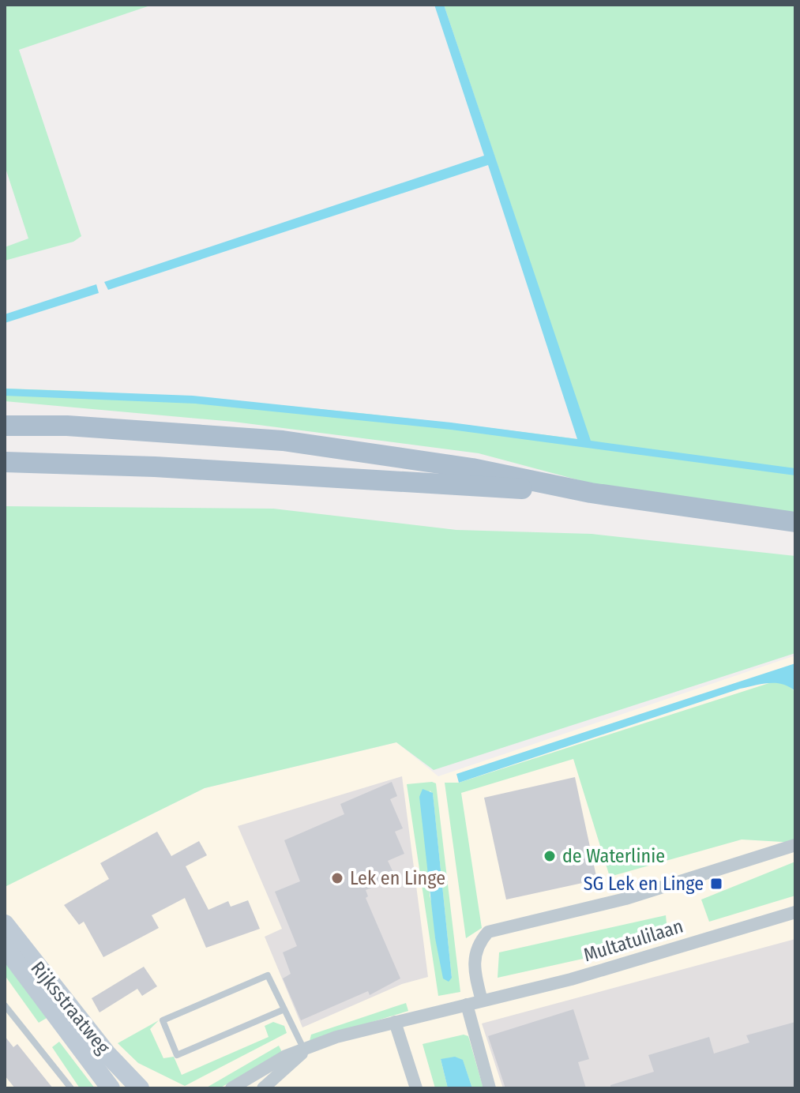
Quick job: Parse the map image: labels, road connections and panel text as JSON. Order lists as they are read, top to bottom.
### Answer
{
  "streets": {
    "street": ["Multatulilaan", "Rijksstraatweg"]
  },
  "places": {
    "other": ["de Waterlinie", "Lek en Linge"],
    "transit": ["SG Lek en Linge"]
  }
}
